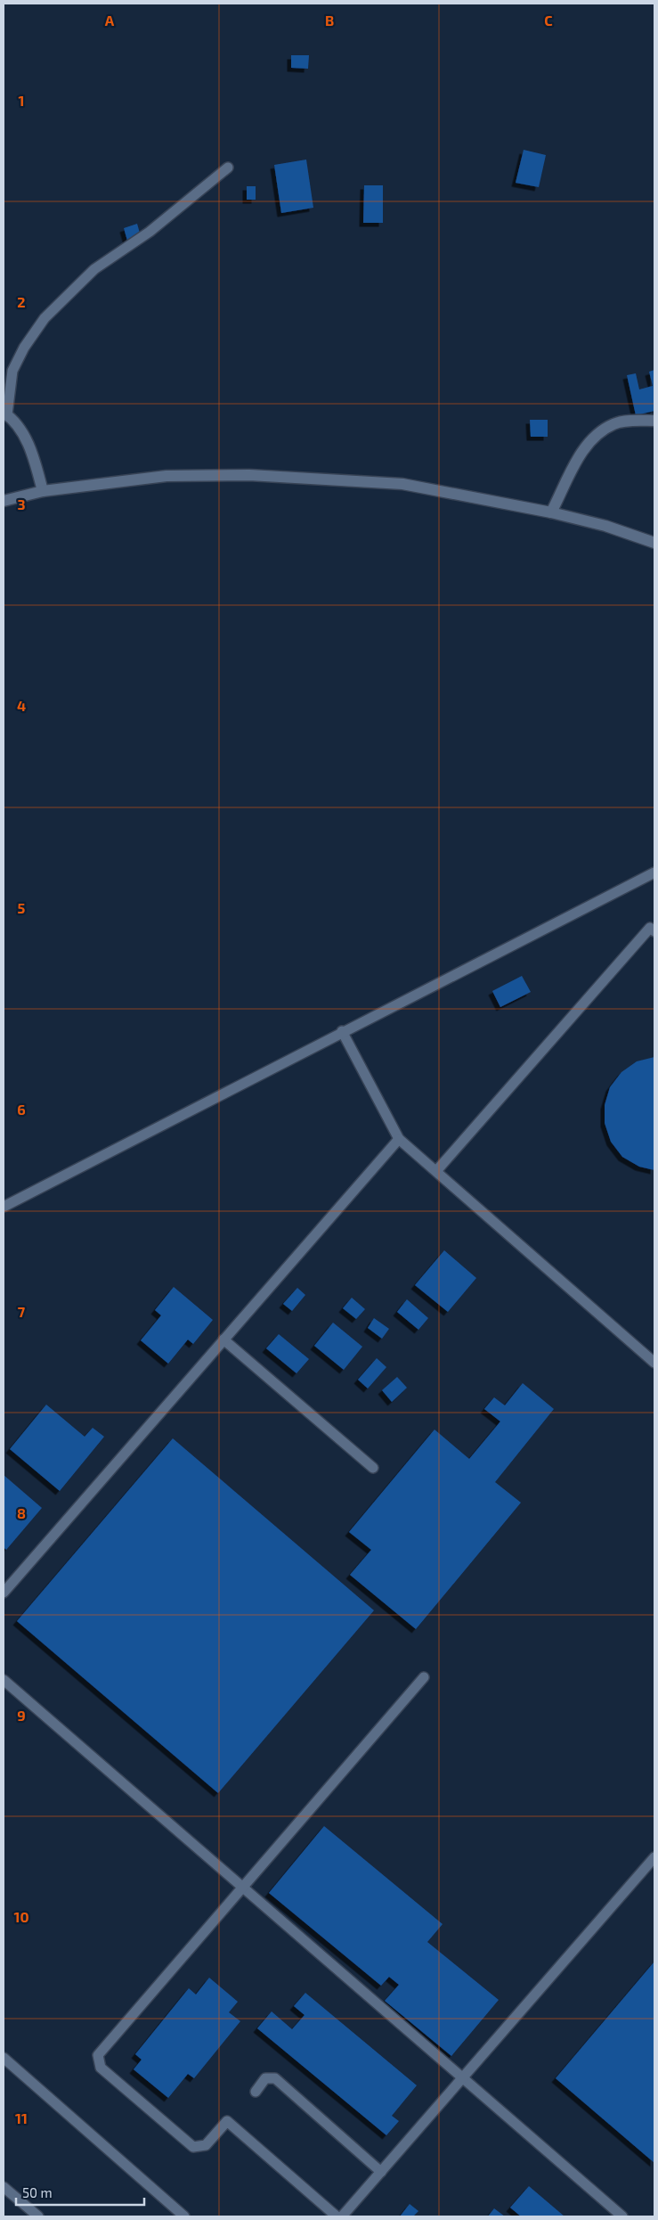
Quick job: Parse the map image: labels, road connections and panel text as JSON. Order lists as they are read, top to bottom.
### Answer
{
  "scale_bar": "50 m",
  "grid": {
    "columns": ["A", "B", "C"],
    "rows": [
      "1",
      "2",
      "3",
      "4",
      "5",
      "6",
      "7",
      "8",
      "9",
      "10",
      "11"
    ]
  }
}
